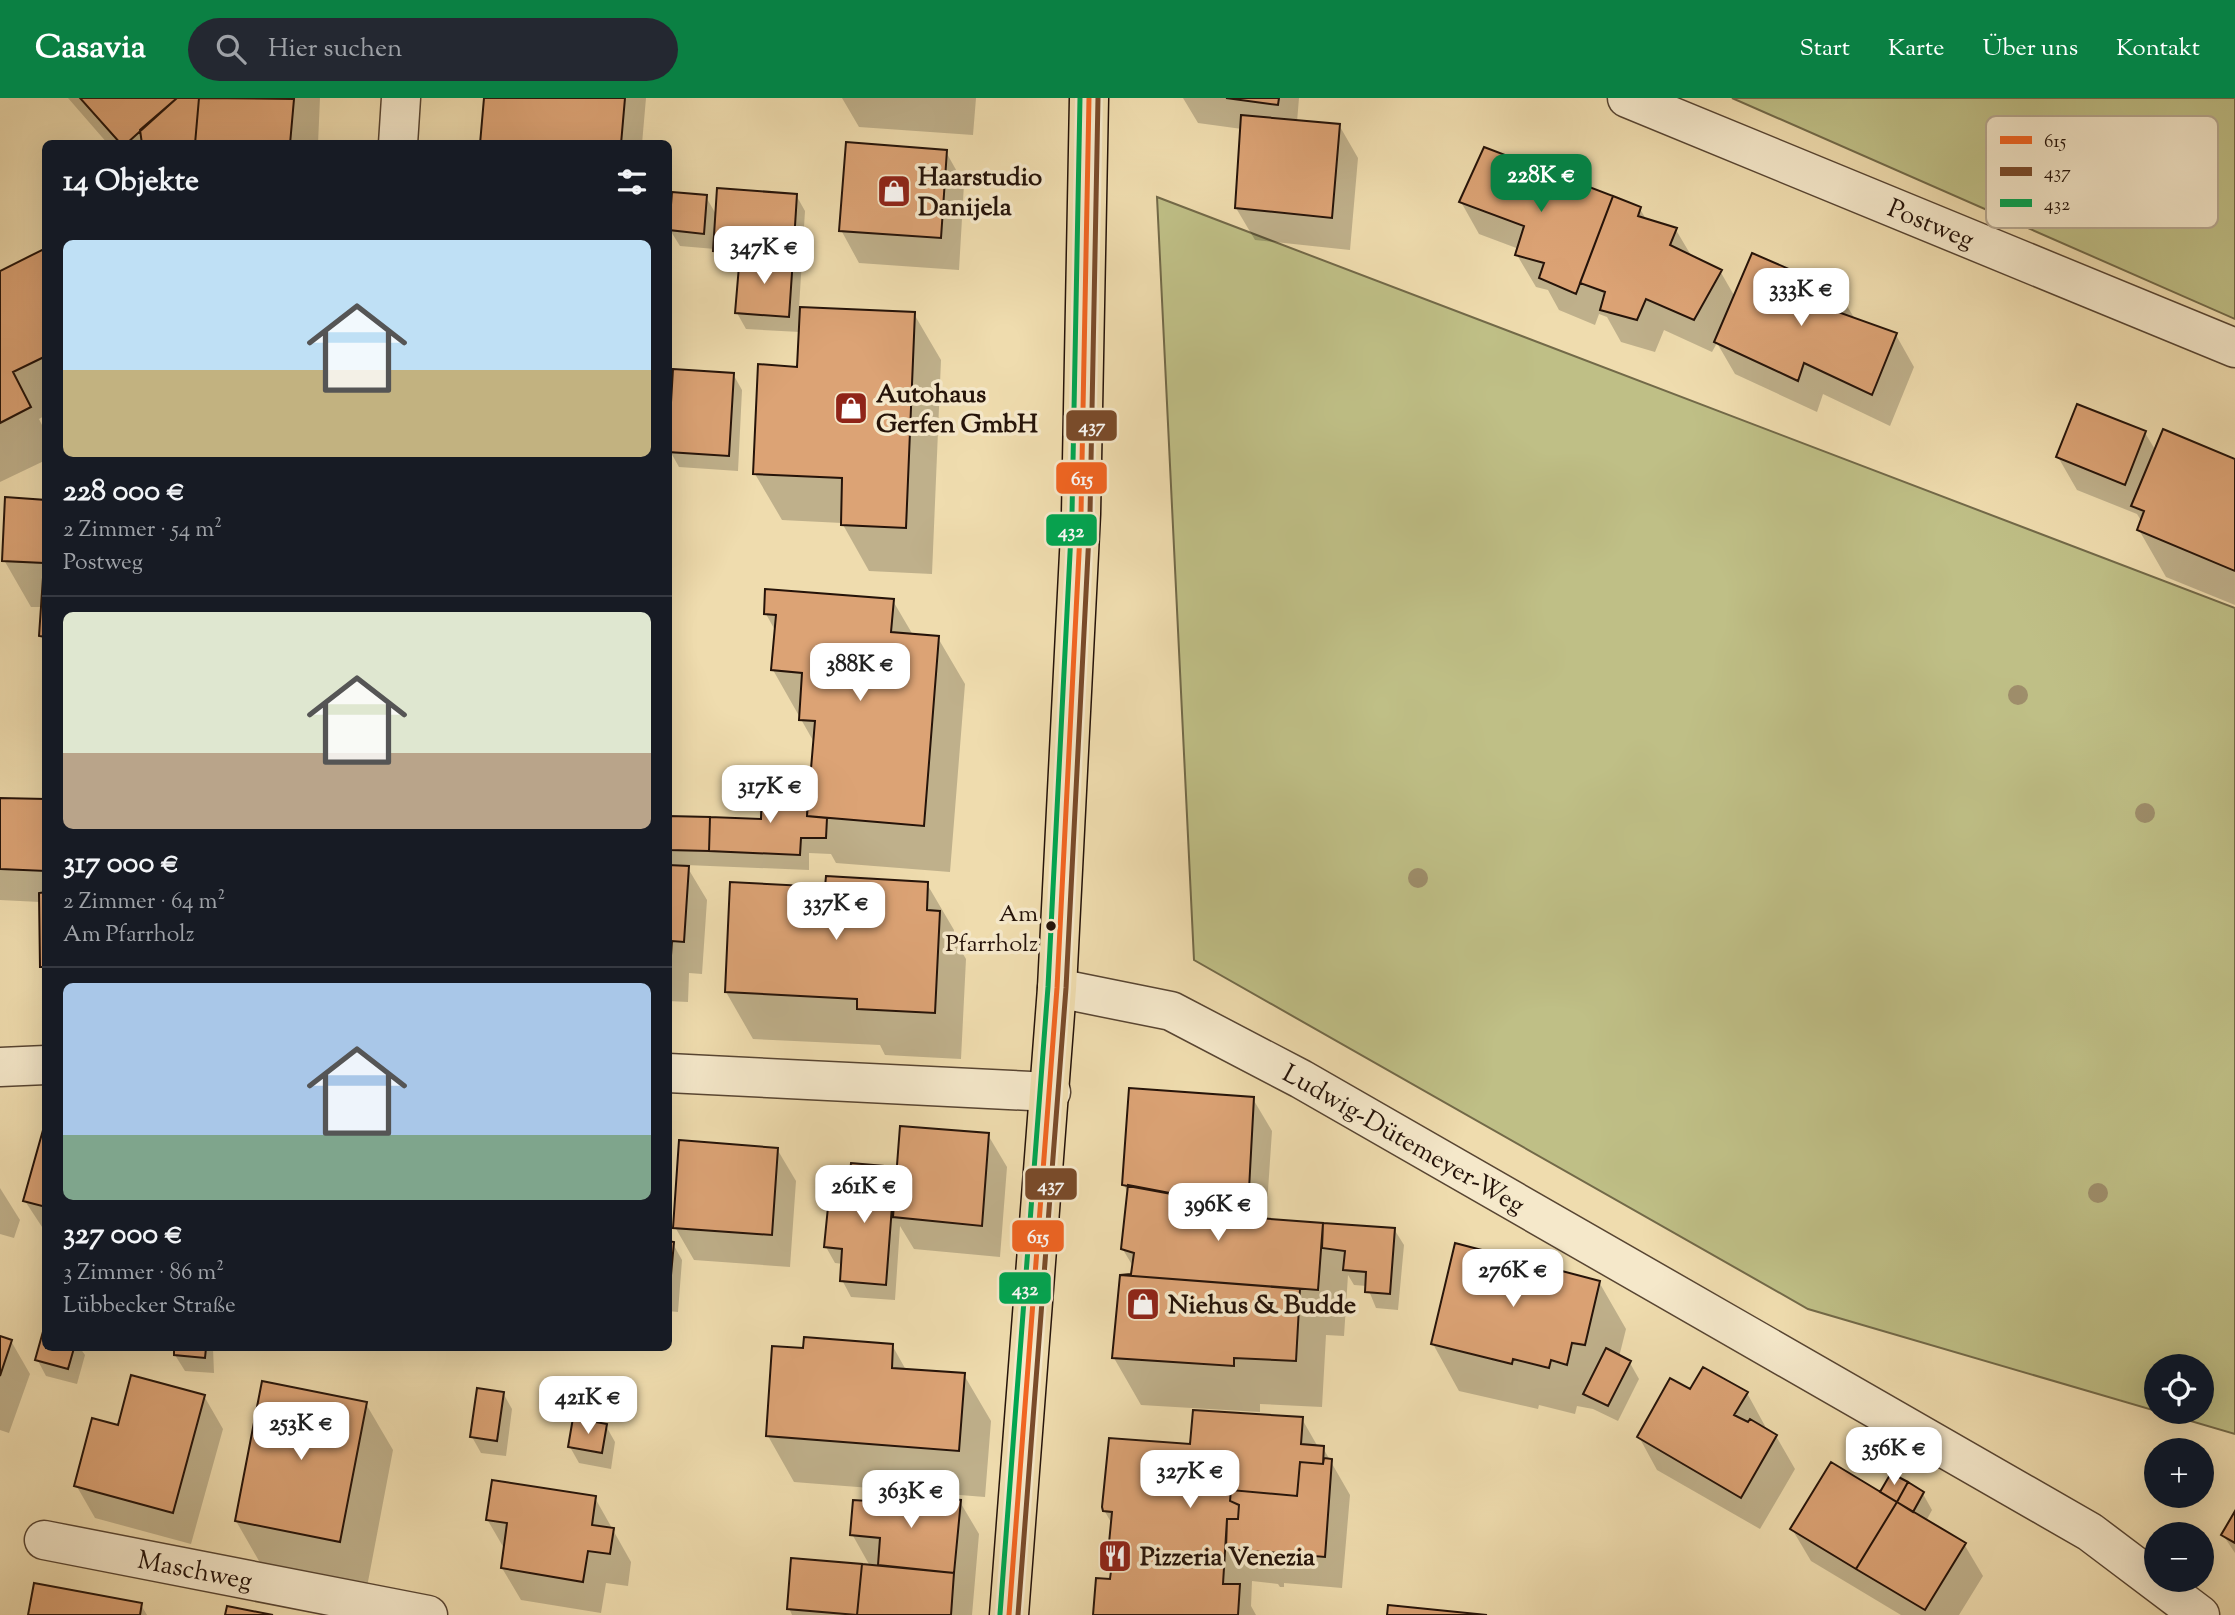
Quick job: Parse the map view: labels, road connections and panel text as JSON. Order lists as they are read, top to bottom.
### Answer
{
  "streets": {
    "street": ["Postweg", "Ludwig-Dütemeyer-Weg", "Maschweg"]
  },
  "places": {
    "shop": ["Haarstudio Danijela", "Autohaus Gerfen GmbH", "Niehus & Budde"],
    "other": ["Am Pfarrholz"],
    "restaurant": ["Pizzeria Venezia"]
  },
  "lines": ["transit line 615", "transit line 437", "transit line 432"],
  "legend": ["615", "437", "432"],
  "page": {
    "header": "Casavia",
    "search": "Hier suchen",
    "nav": [
      "Start",
      "Karte",
      "Über uns",
      "Kontakt"
    ],
    "heading": "14 Objekte",
    "price": [
      "228K €",
      "347K €",
      "333K €",
      "388K €",
      "317K €",
      "337K €",
      "261K €",
      "396K €",
      "276K €",
      "421K €",
      "253K €",
      "356K €",
      "327K €",
      "363K €"
    ],
    "list": [
      {
        "name": "228 000 €",
        "note": "2 Zimmer · 54 m² · Postweg"
      },
      {
        "name": "317 000 €",
        "note": "2 Zimmer · 64 m² · Am Pfarrholz"
      },
      {
        "name": "327 000 €",
        "note": "3 Zimmer · 86 m² · Lübbecker Straße"
      }
    ],
    "map_buttons": ["+", "−"]
  }
}
